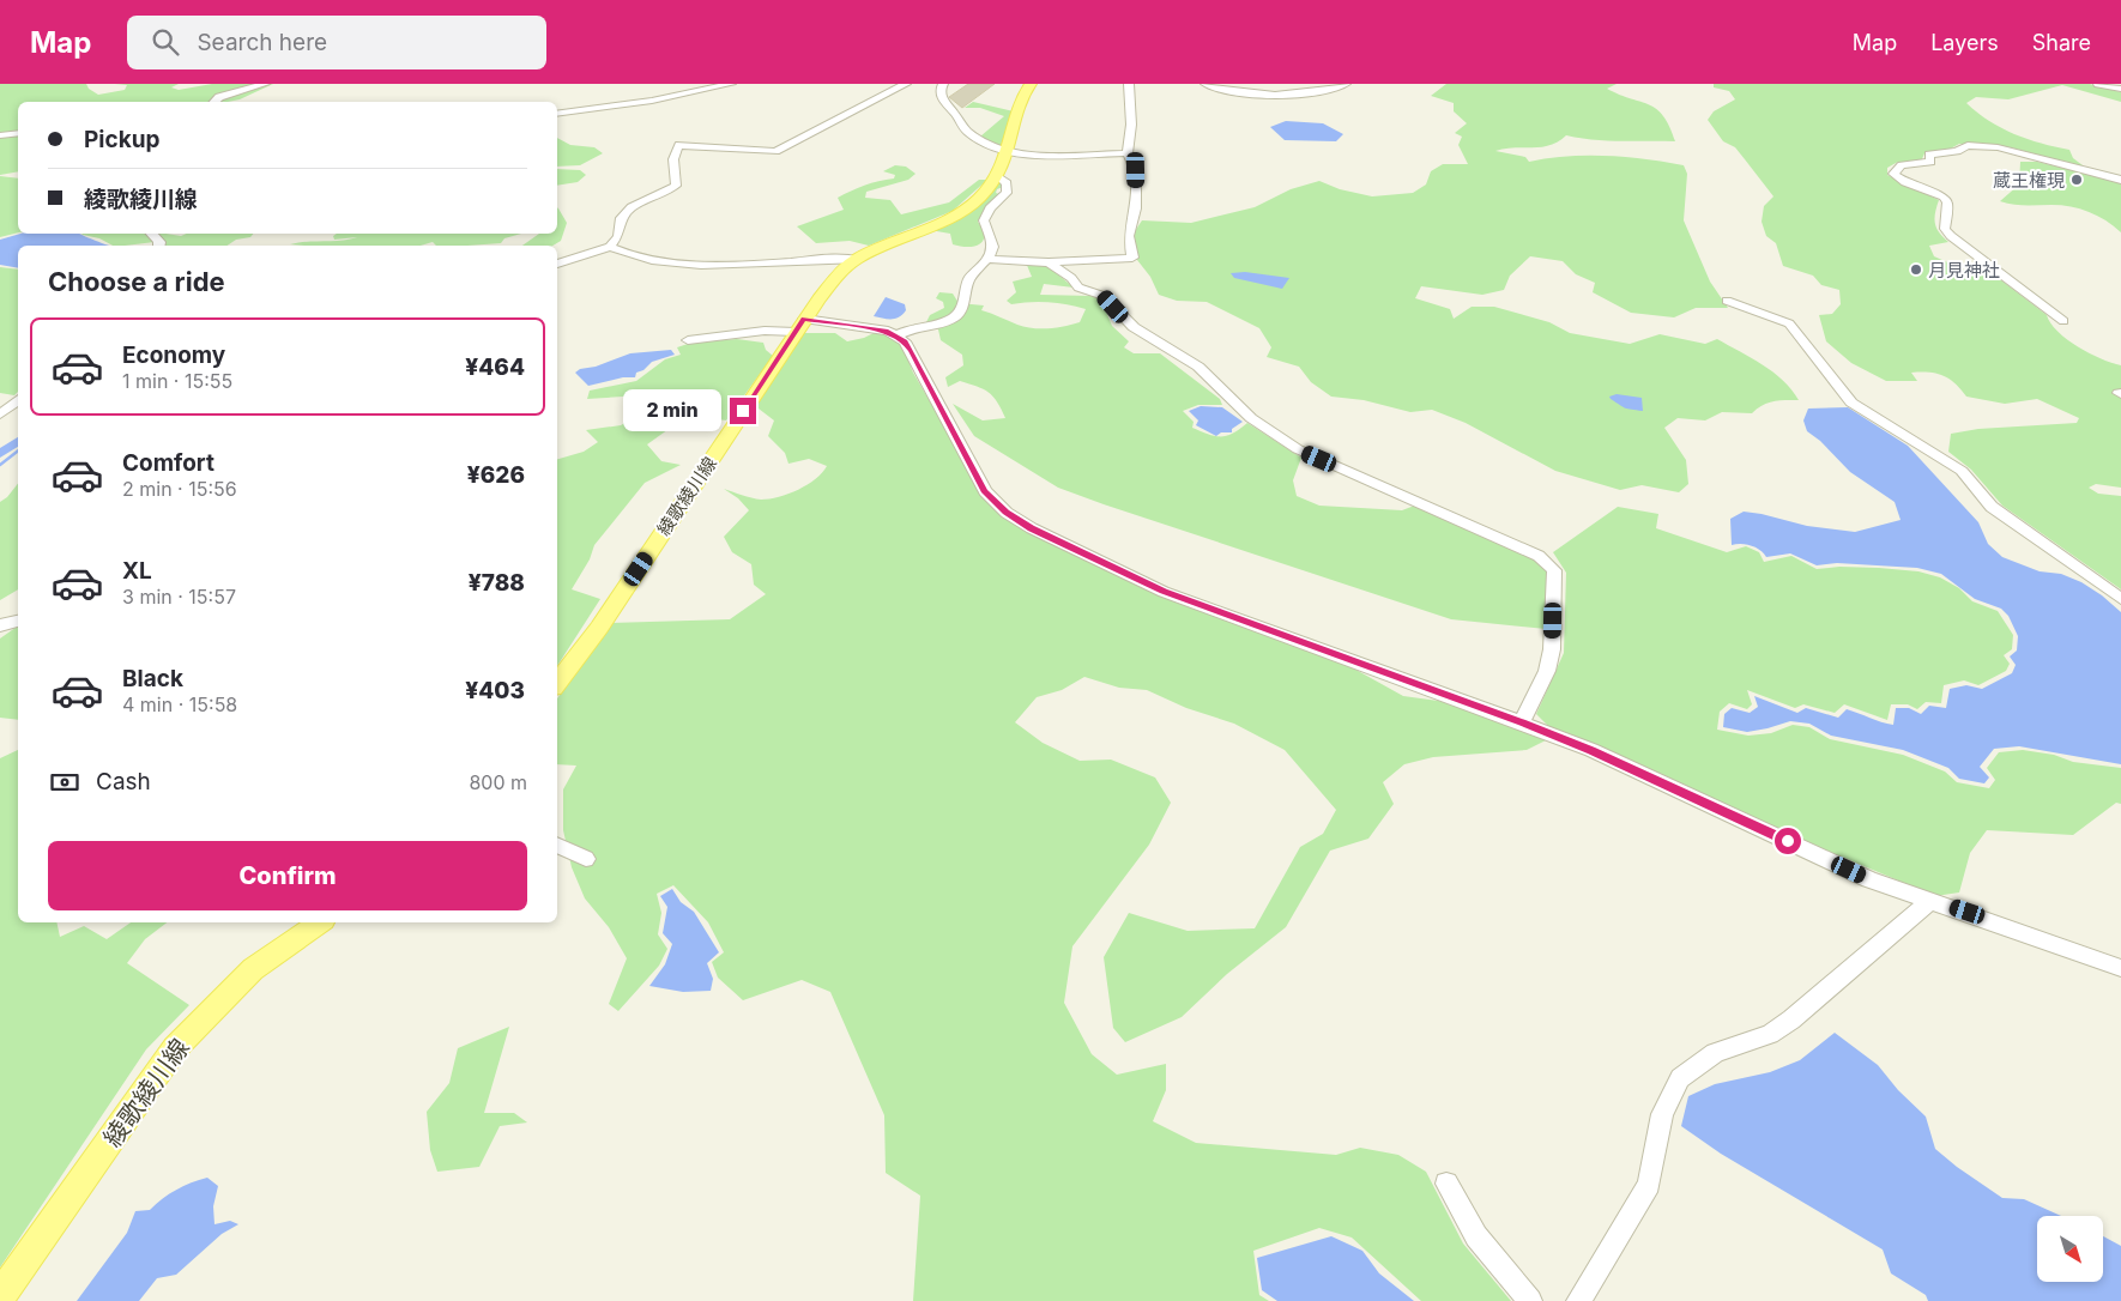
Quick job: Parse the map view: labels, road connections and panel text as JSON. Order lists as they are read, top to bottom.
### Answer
{
  "streets": {
    "main road": ["綾歌綾川線"]
  },
  "places": ["蔵王権現", "月見神社"],
  "north": "bottom right",
  "page": {
    "header": "Map",
    "search": "Search here",
    "nav": ["Map", "Layers", "Share"],
    "banner": ["Pickup", "綾歌綾川線"],
    "heading": "Choose a ride",
    "list": [
      {
        "name": "Economy",
        "note": "1 min · 15:55",
        "value": "¥464"
      },
      {
        "name": "Comfort",
        "note": "2 min · 15:56",
        "value": "¥626"
      },
      {
        "name": "XL",
        "note": "3 min · 15:57",
        "value": "¥788"
      },
      {
        "name": "Black",
        "note": "4 min · 15:58",
        "value": "¥403"
      }
    ],
    "bubble": "2 min",
    "pay": ["Cash", "800 m"],
    "buttons": "Confirm"
  }
}
